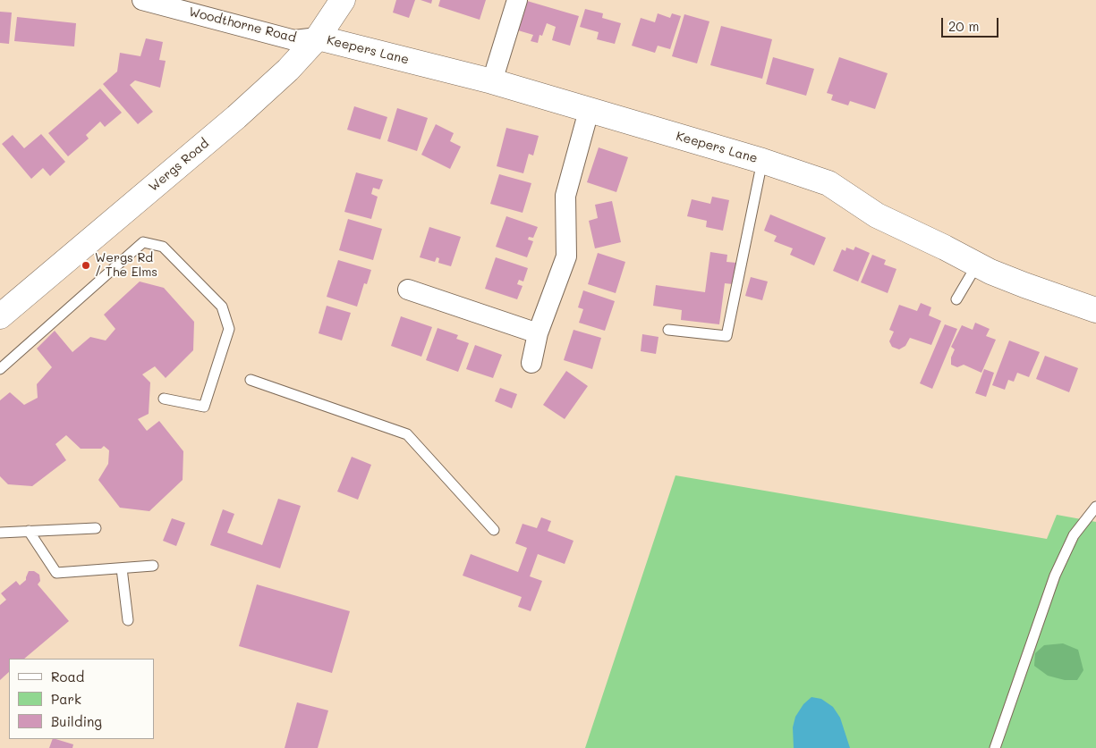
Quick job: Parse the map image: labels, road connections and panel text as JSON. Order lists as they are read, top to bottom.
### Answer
{
  "streets": {
    "main road": ["Keepers Lane", "Wergs Road"],
    "street": ["Woodthorne Road"]
  },
  "crossings": [
    ["Woodthorne Road", "Keepers Lane"],
    ["Woodthorne Road", "Wergs Road"],
    ["Keepers Lane", "Wergs Road"]
  ],
  "places": ["Wergs Rd / The Elms"],
  "legend": ["Road", "Park", "Building"],
  "scale_bar": "20 m"
}
